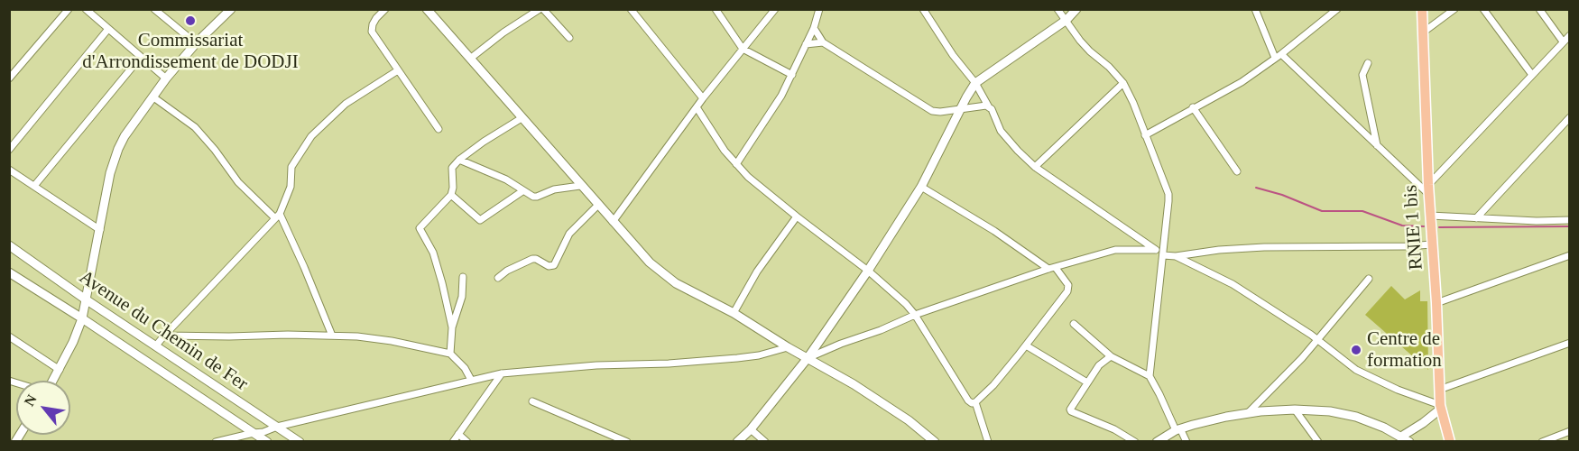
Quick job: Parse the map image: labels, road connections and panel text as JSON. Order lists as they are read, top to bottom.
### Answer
{
  "streets": {
    "main road": ["RNIE 1 bis"],
    "street": ["Avenue du Chemin de Fer"]
  },
  "places": ["Commissariat d'Arrondissement de DODJI", "Centre de formation"],
  "north": "top left"
}
